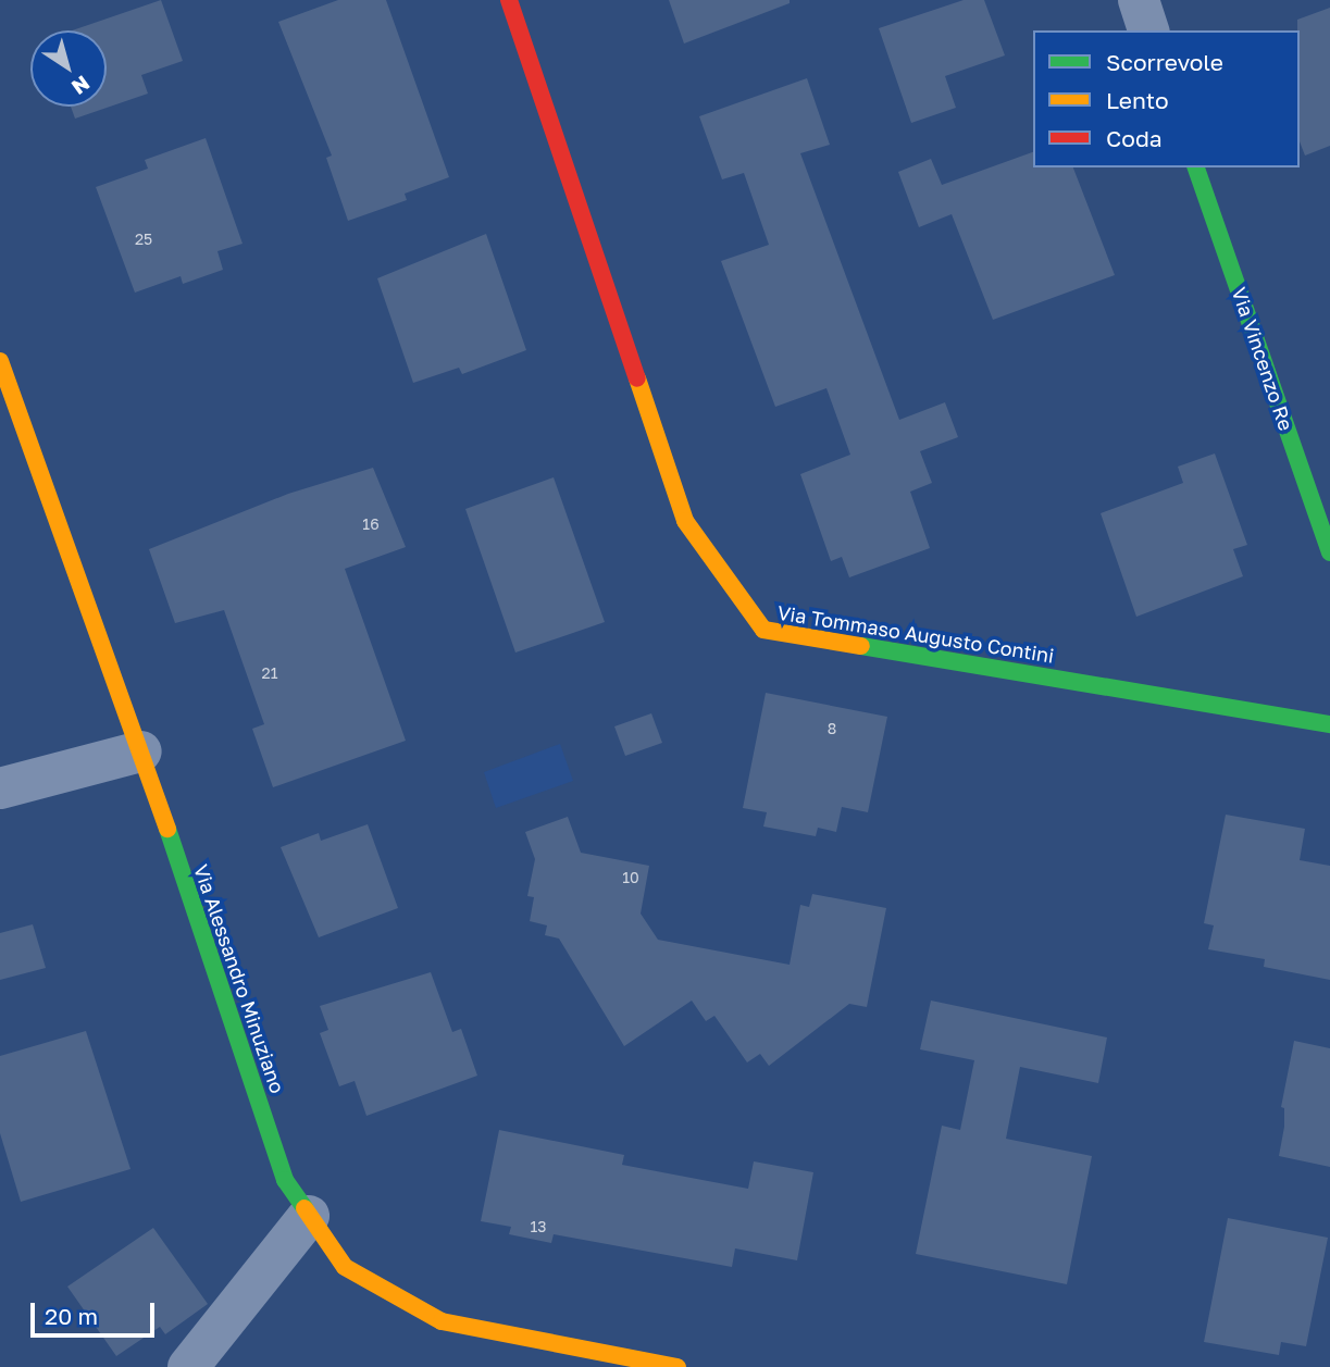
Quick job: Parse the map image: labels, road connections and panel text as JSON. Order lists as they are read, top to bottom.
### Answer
{
  "streets": {
    "street": ["Via Vincenzo Re", "Via Tommaso Augusto Contini", "Via Alessandro Minuziano"]
  },
  "house_numbers": [
    "25",
    "16",
    "21",
    "8",
    "10",
    "13"
  ],
  "legend": ["Scorrevole", "Lento", "Coda"],
  "scale_bar": "20 m",
  "north": "bottom right"
}
